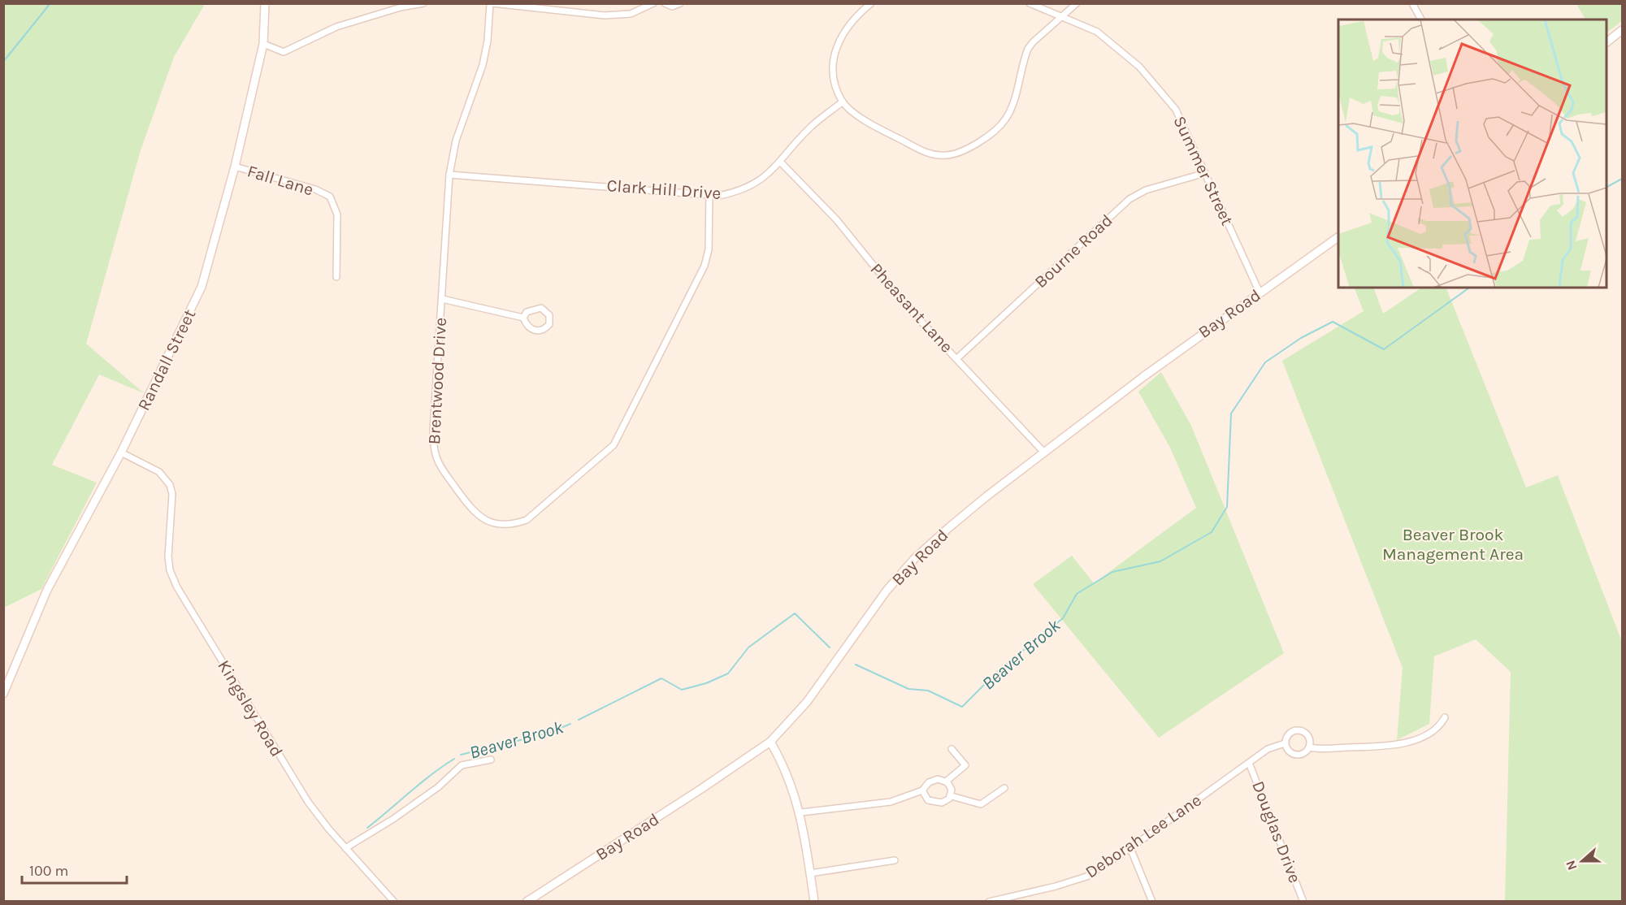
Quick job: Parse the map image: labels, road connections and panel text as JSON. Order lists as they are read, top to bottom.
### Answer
{
  "streets": {
    "main road": ["Bay Road", "Randall Street"],
    "street": [
      "Summer Street",
      "Fall Lane",
      "Clark Hill Drive",
      "Bourne Road",
      "Pheasant Lane",
      "Brentwood Drive",
      "Kingsley Road",
      "Douglas Drive",
      "Deborah Lee Lane"
    ]
  },
  "crossings": [
    ["Summer Street", "Bourne Road"],
    ["Summer Street", "Bay Road"],
    ["Fall Lane", "Randall Street"],
    ["Clark Hill Drive", "Pheasant Lane"],
    ["Clark Hill Drive", "Brentwood Drive"],
    ["Bourne Road", "Pheasant Lane"],
    ["Pheasant Lane", "Bay Road"],
    ["Randall Street", "Kingsley Road"],
    ["Douglas Drive", "Deborah Lee Lane"]
  ],
  "water": ["Beaver Brook"],
  "parks": ["Beaver Brook Management Area"],
  "scale_bar": "100 m",
  "north": "left"
}
